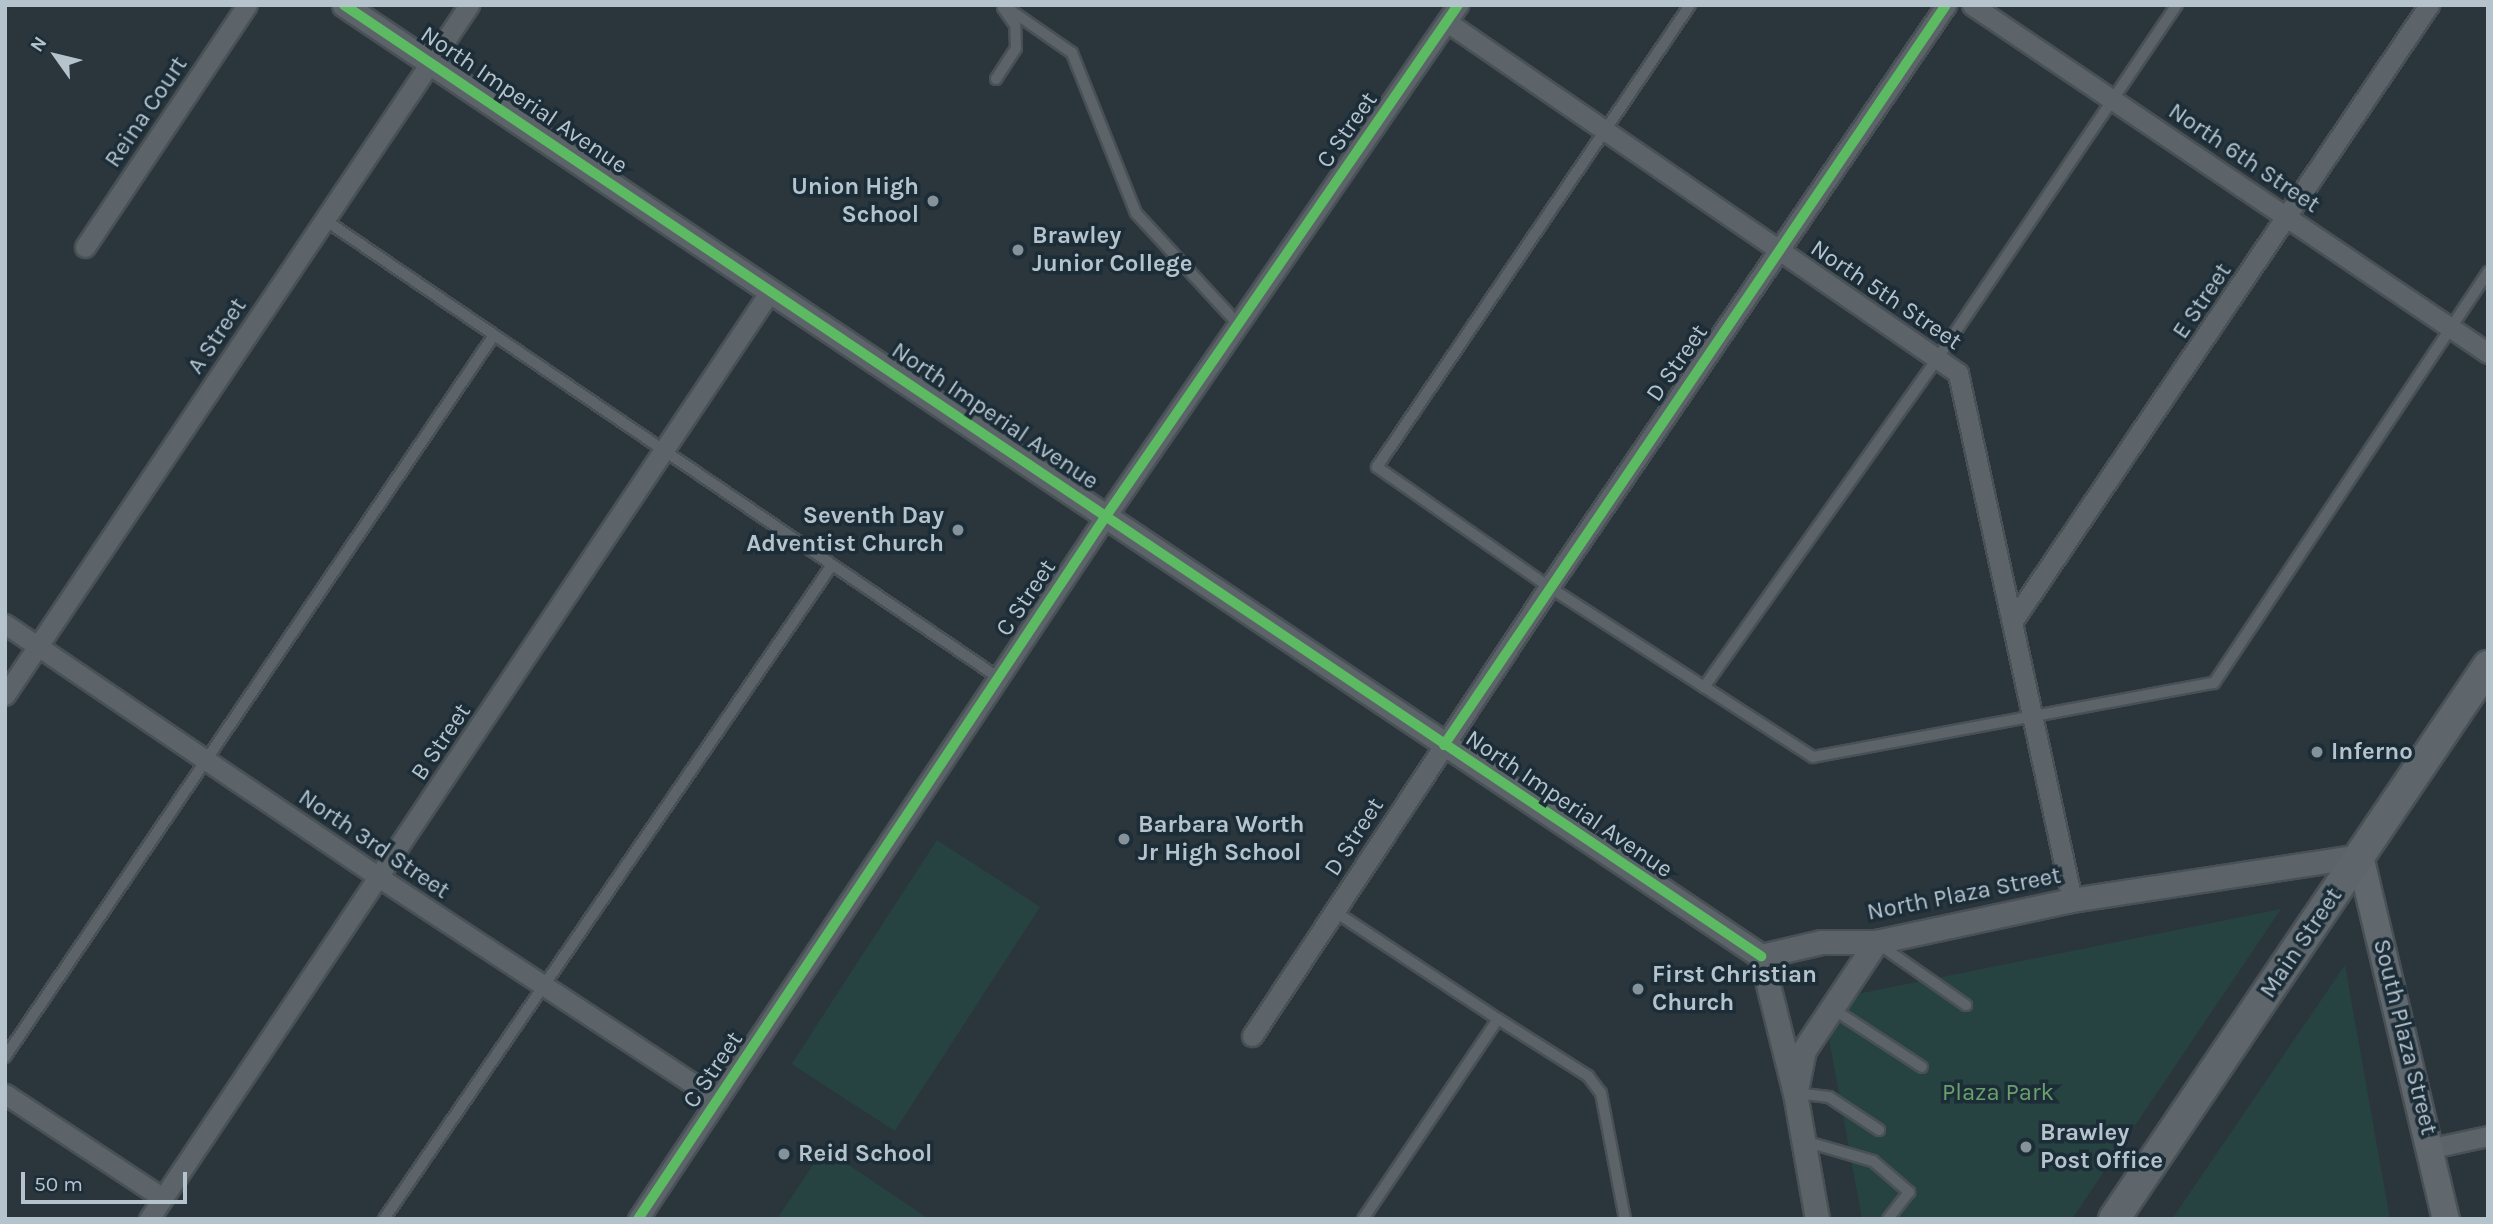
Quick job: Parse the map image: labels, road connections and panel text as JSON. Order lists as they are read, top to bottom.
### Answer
{
  "streets": {
    "main road": ["Main Street", "South Plaza Street"],
    "street": [
      "North Imperial Avenue",
      "Reina Court",
      "C Street",
      "North 6th Street",
      "North 5th Street",
      "E Street",
      "A Street",
      "D Street",
      "B Street",
      "North 3rd Street",
      "North Plaza Street"
    ]
  },
  "crossings": [
    ["North Imperial Avenue", "C Street"],
    ["North Imperial Avenue", "A Street"],
    ["North Imperial Avenue", "D Street"],
    ["North Imperial Avenue", "B Street"],
    ["North Imperial Avenue", "North Plaza Street"],
    ["C Street", "North 5th Street"],
    ["C Street", "North 3rd Street"],
    ["North 6th Street", "E Street"],
    ["North 5th Street", "E Street"],
    ["North 5th Street", "D Street"],
    ["North 5th Street", "North Plaza Street"],
    ["A Street", "North 3rd Street"],
    ["B Street", "North 3rd Street"],
    ["North Plaza Street", "Main Street"],
    ["North Plaza Street", "South Plaza Street"],
    ["Main Street", "South Plaza Street"]
  ],
  "parks": ["Plaza Park"],
  "places": [
    "Union High School",
    "Brawley Junior College",
    "Seventh Day Adventist Church",
    "Inferno",
    "Barbara Worth Jr High School",
    "First Christian Church",
    "Brawley Post Office",
    "Reid School"
  ],
  "scale_bar": "50 m",
  "north": "top left"
}
